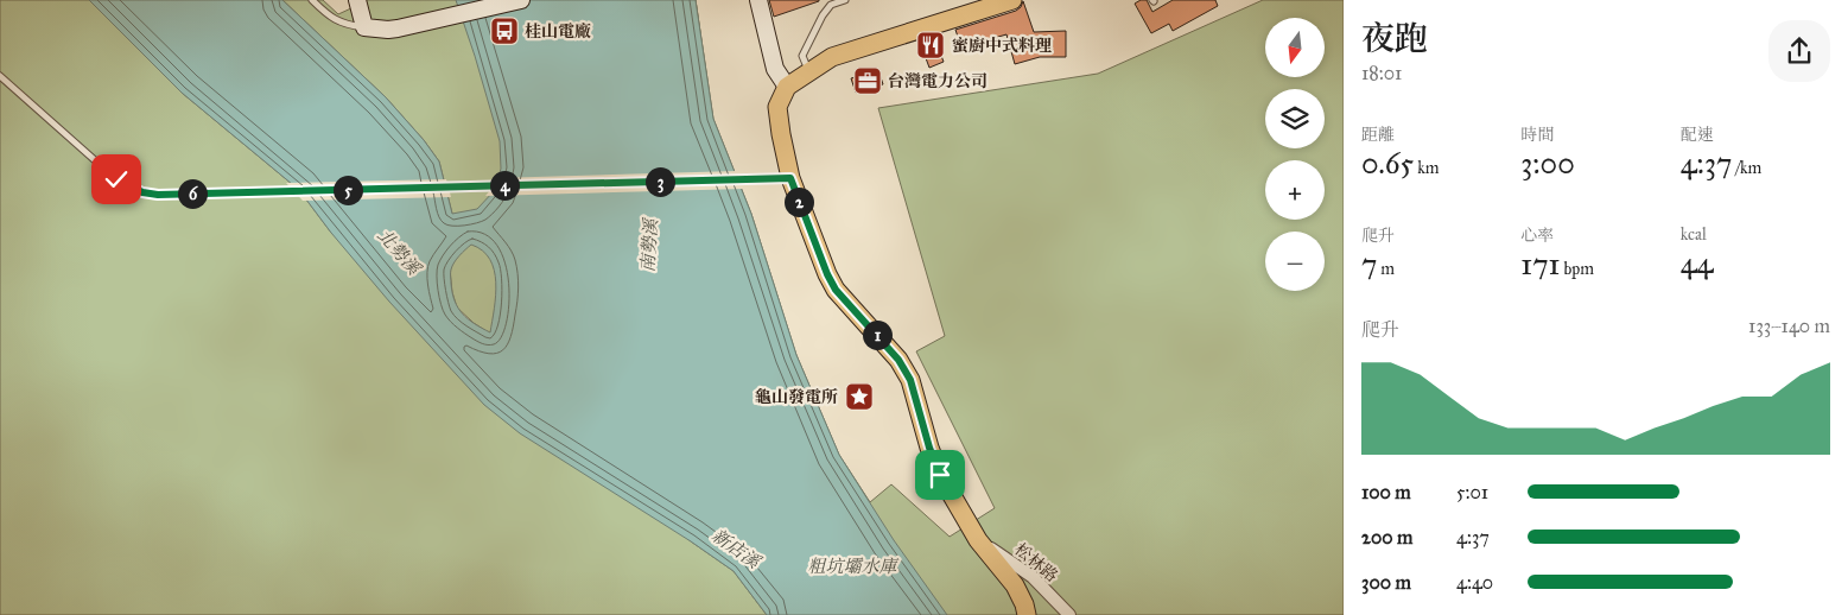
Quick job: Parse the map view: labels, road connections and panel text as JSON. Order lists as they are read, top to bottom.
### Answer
{
  "streets": {
    "street": ["松林路"]
  },
  "water": [
    "南勢溪",
    "北勢溪",
    "新店溪",
    "粗坑壩水庫"
  ],
  "places": {
    "bus stop": ["桂山電廠"],
    "restaurant": ["蜜廚中式料理"],
    "office": ["台灣電力公司"],
    "place": ["龜山發電所"]
  },
  "north": "bottom",
  "page": {
    "heading": ["夜跑", "18:01"],
    "map_buttons": ["+", "−"],
    "stats": [
      ["距離", "0.65 km"],
      ["時間", "3:00"],
      ["配速", "4:37 /km"],
      ["爬升", "7 m"],
      ["心率", "171 bpm"],
      ["kcal", "44"]
    ],
    "pins": [
      "3",
      "4",
      "5",
      "6",
      "2",
      "1"
    ],
    "chart": ["爬升", "133–140 m"],
    "list": [
      {
        "name": "100 m",
        "note": "5:01"
      },
      {
        "name": "200 m",
        "note": "4:37"
      },
      {
        "name": "300 m",
        "note": "4:40"
      }
    ]
  }
}
